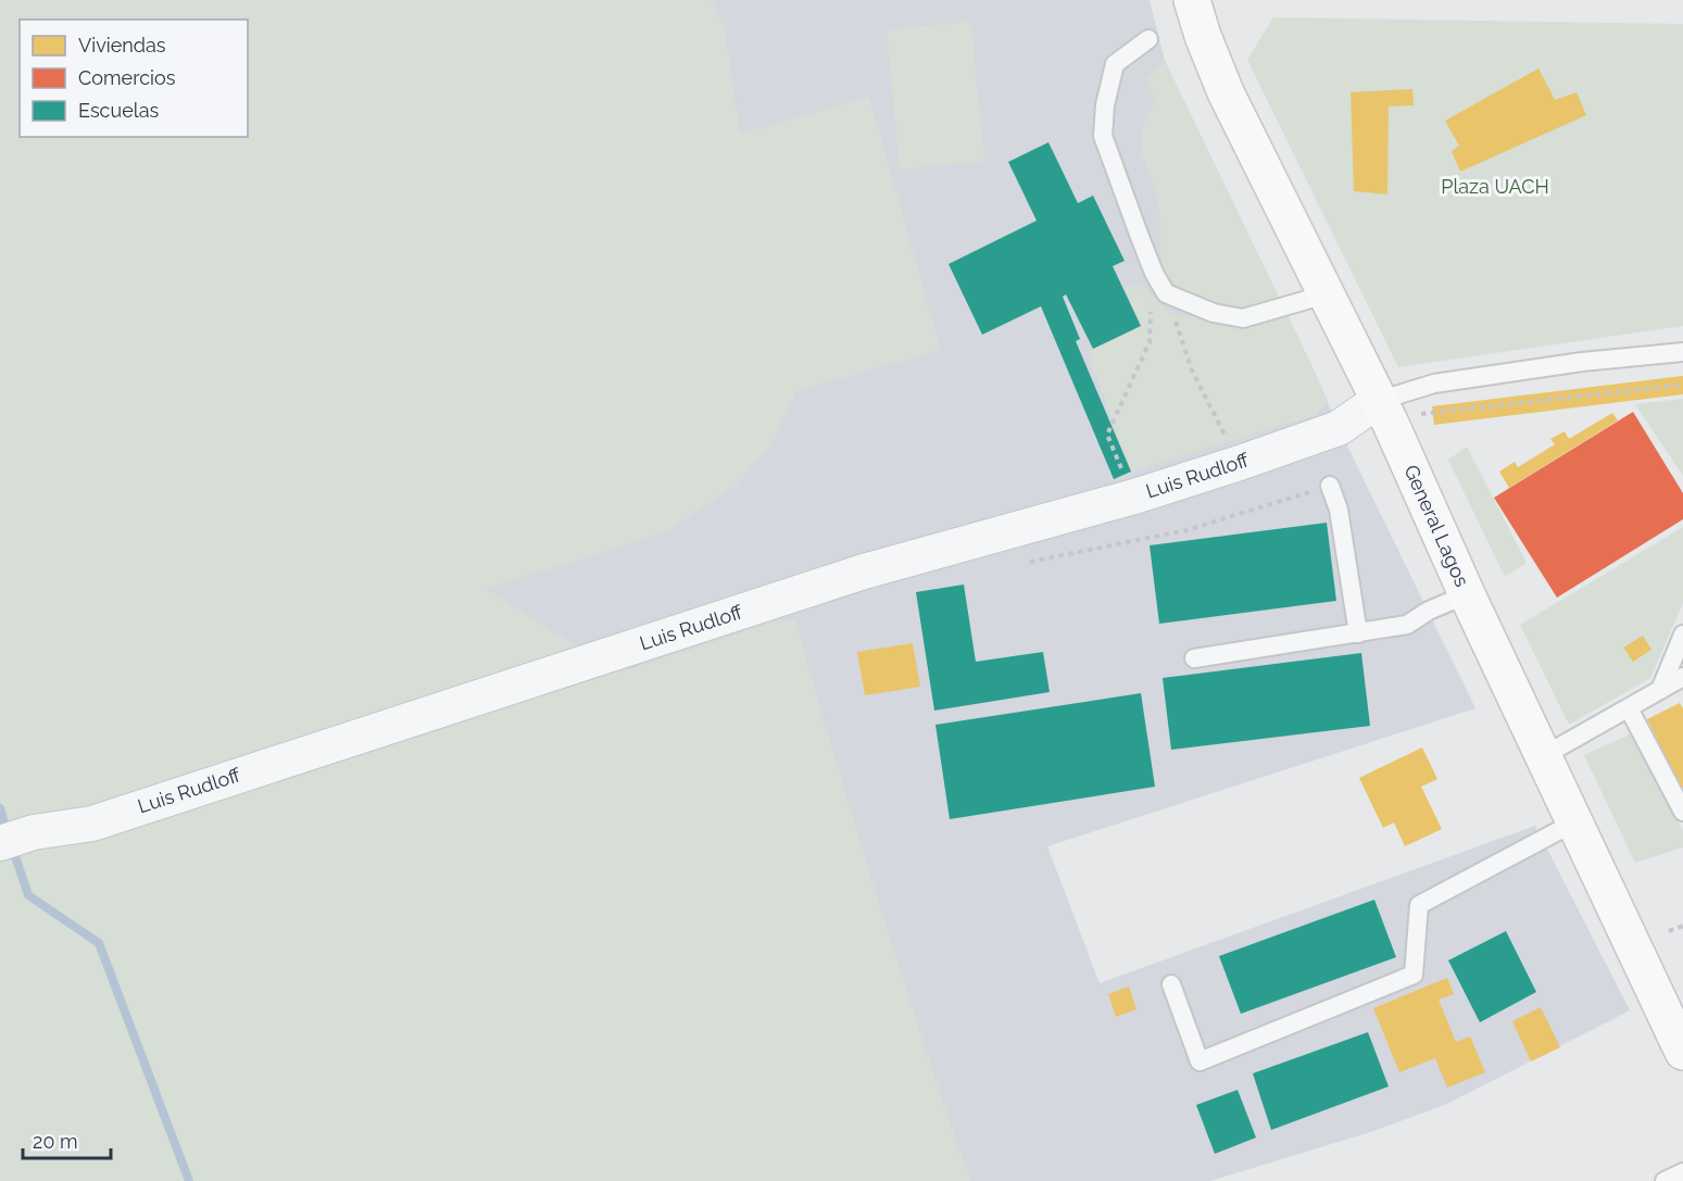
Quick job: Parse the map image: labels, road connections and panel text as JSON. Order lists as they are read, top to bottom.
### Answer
{
  "streets": {
    "main road": ["General Lagos"],
    "street": ["Luis Rudloff"]
  },
  "crossings": [
    ["Luis Rudloff", "General Lagos"]
  ],
  "parks": ["Plaza UACH"],
  "legend": ["Viviendas", "Comercios", "Escuelas"],
  "scale_bar": "20 m"
}
